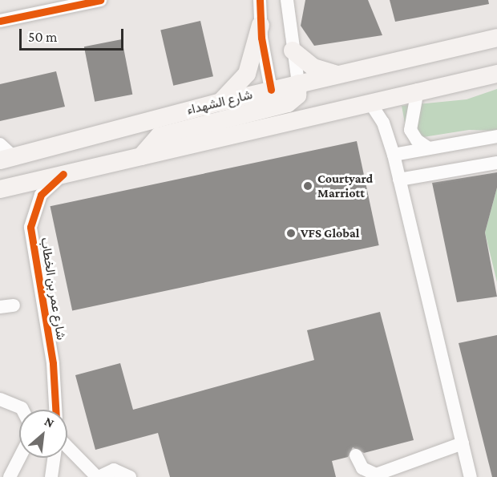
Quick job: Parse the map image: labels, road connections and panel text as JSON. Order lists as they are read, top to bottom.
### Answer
{
  "streets": {
    "main road": ["شارع الشهداء"],
    "street": ["شارع عمر بن الخطاب"]
  },
  "places": ["Courtyard Marriott", "VFS Global"],
  "scale_bar": "50 m",
  "north": "top right"
}
